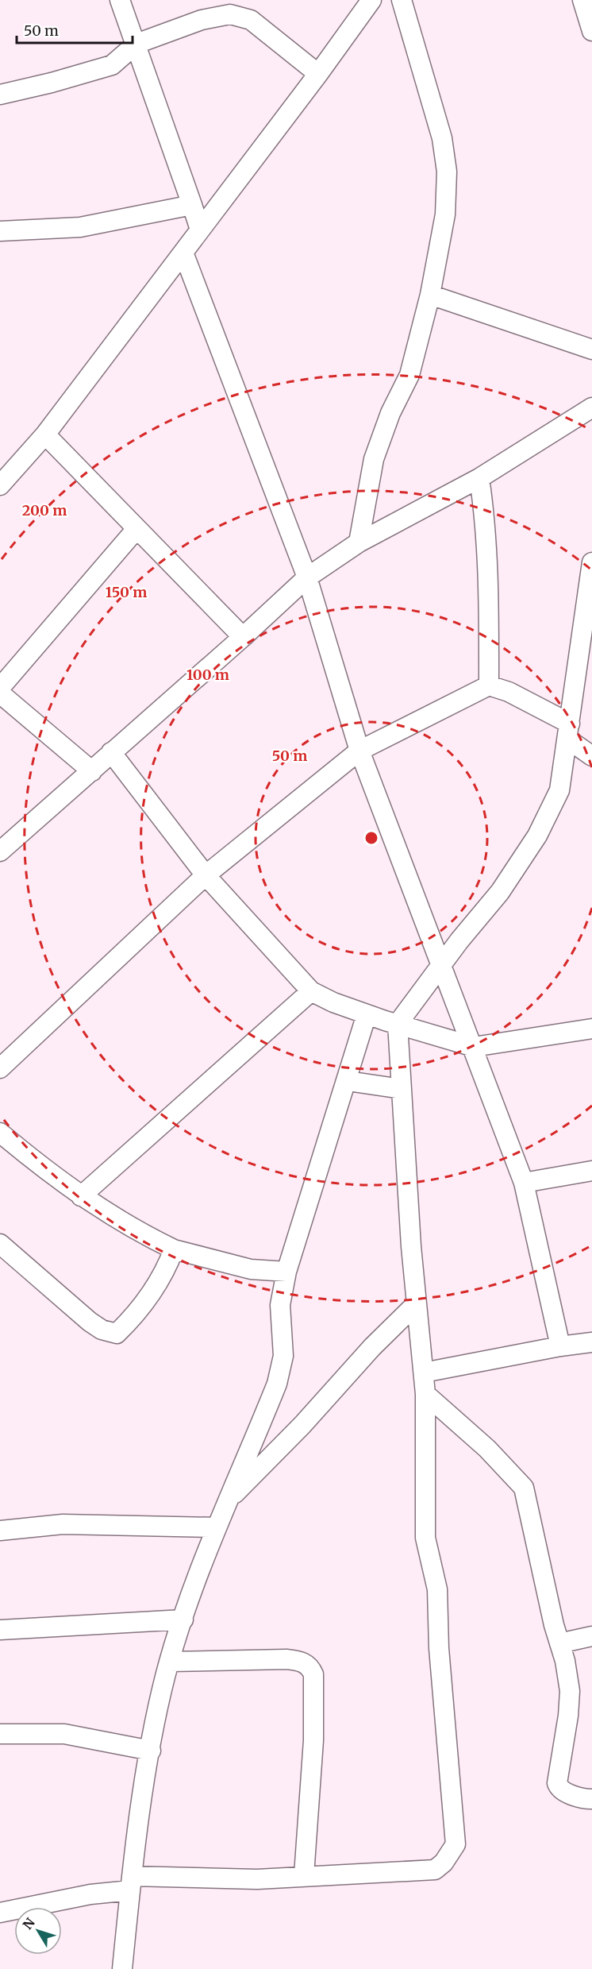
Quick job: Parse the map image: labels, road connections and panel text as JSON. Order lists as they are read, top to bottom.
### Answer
{
  "scale_bar": "50 m",
  "north": "top left",
  "rings": [
    "200 m",
    "150 m",
    "100 m",
    "50 m"
  ]
}
